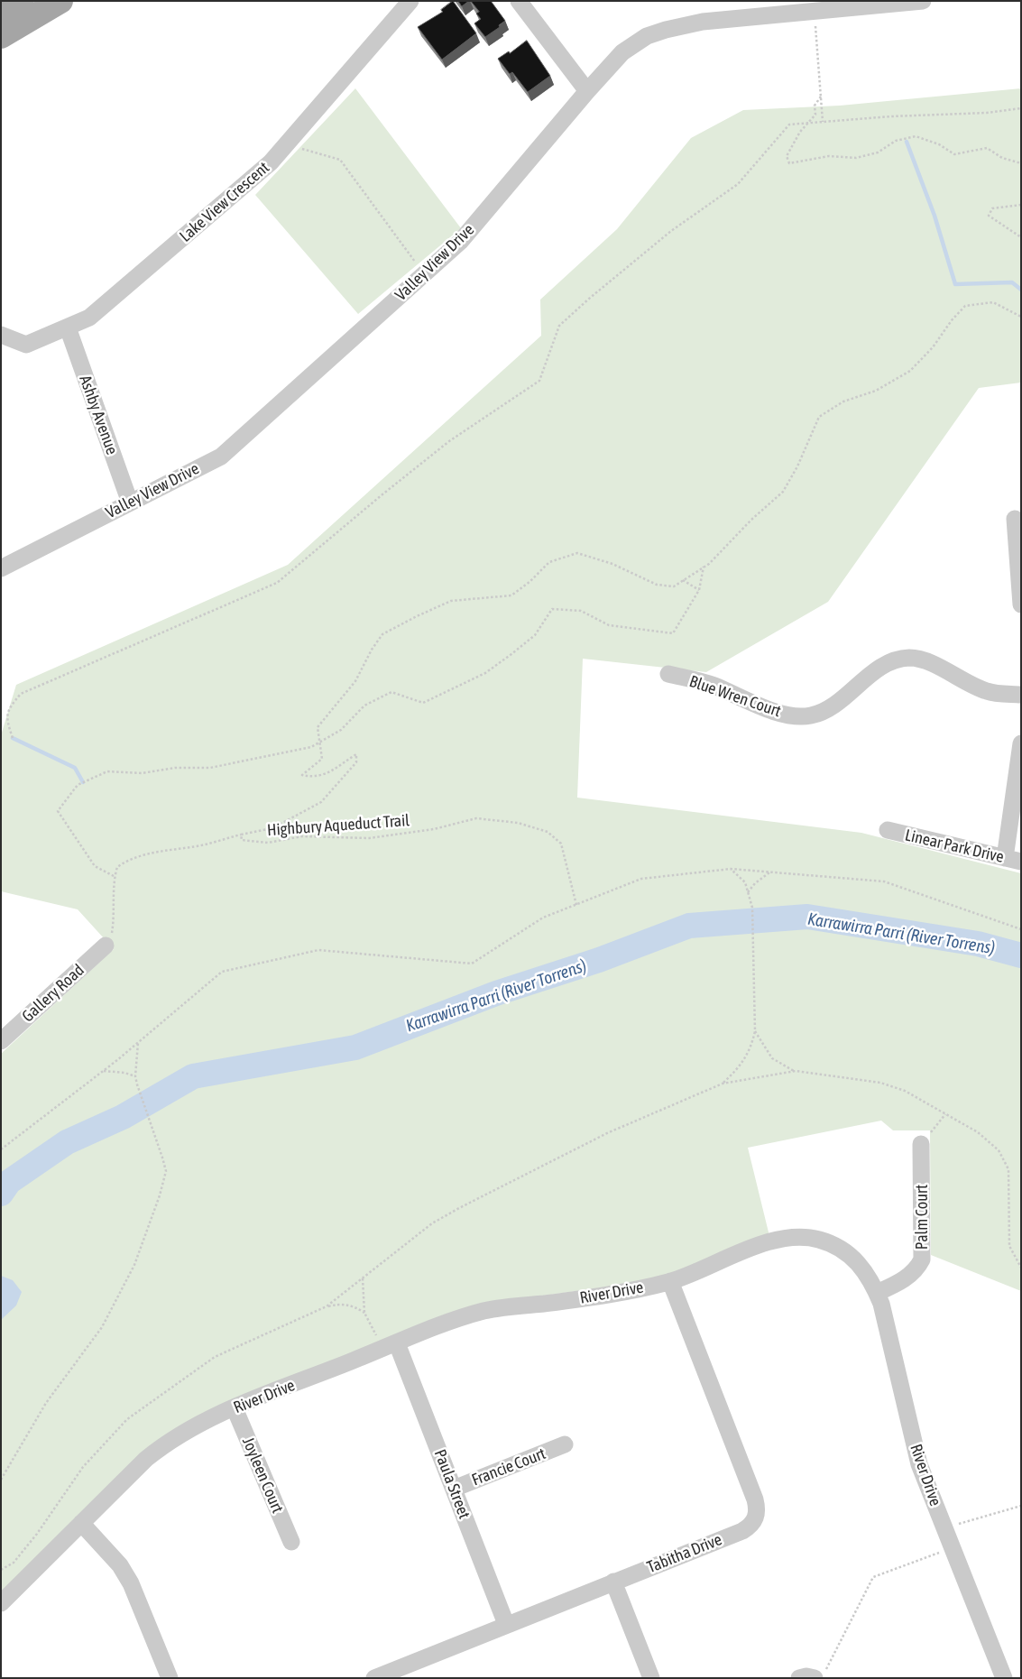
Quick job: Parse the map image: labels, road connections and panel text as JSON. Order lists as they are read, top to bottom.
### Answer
{
  "streets": {
    "street": [
      "Lake View Crescent",
      "Valley View Drive",
      "Ashby Avenue",
      "Blue Wren Court",
      "Linear Park Drive",
      "Gallery Road",
      "Palm Court",
      "River Drive",
      "Francie Court",
      "Joyleen Court",
      "Paula Street",
      "Tabitha Drive"
    ],
    "path": ["Highbury Aqueduct Trail"]
  },
  "crossings": [
    ["Lake View Crescent", "Ashby Avenue"],
    ["Valley View Drive", "Ashby Avenue"],
    ["Palm Court", "River Drive"],
    ["River Drive", "Joyleen Court"],
    ["River Drive", "Paula Street"],
    ["River Drive", "Tabitha Drive"],
    ["Francie Court", "Paula Street"],
    ["Paula Street", "Tabitha Drive"]
  ],
  "water": ["Karrawirra Parri (River Torrens)"]
}
